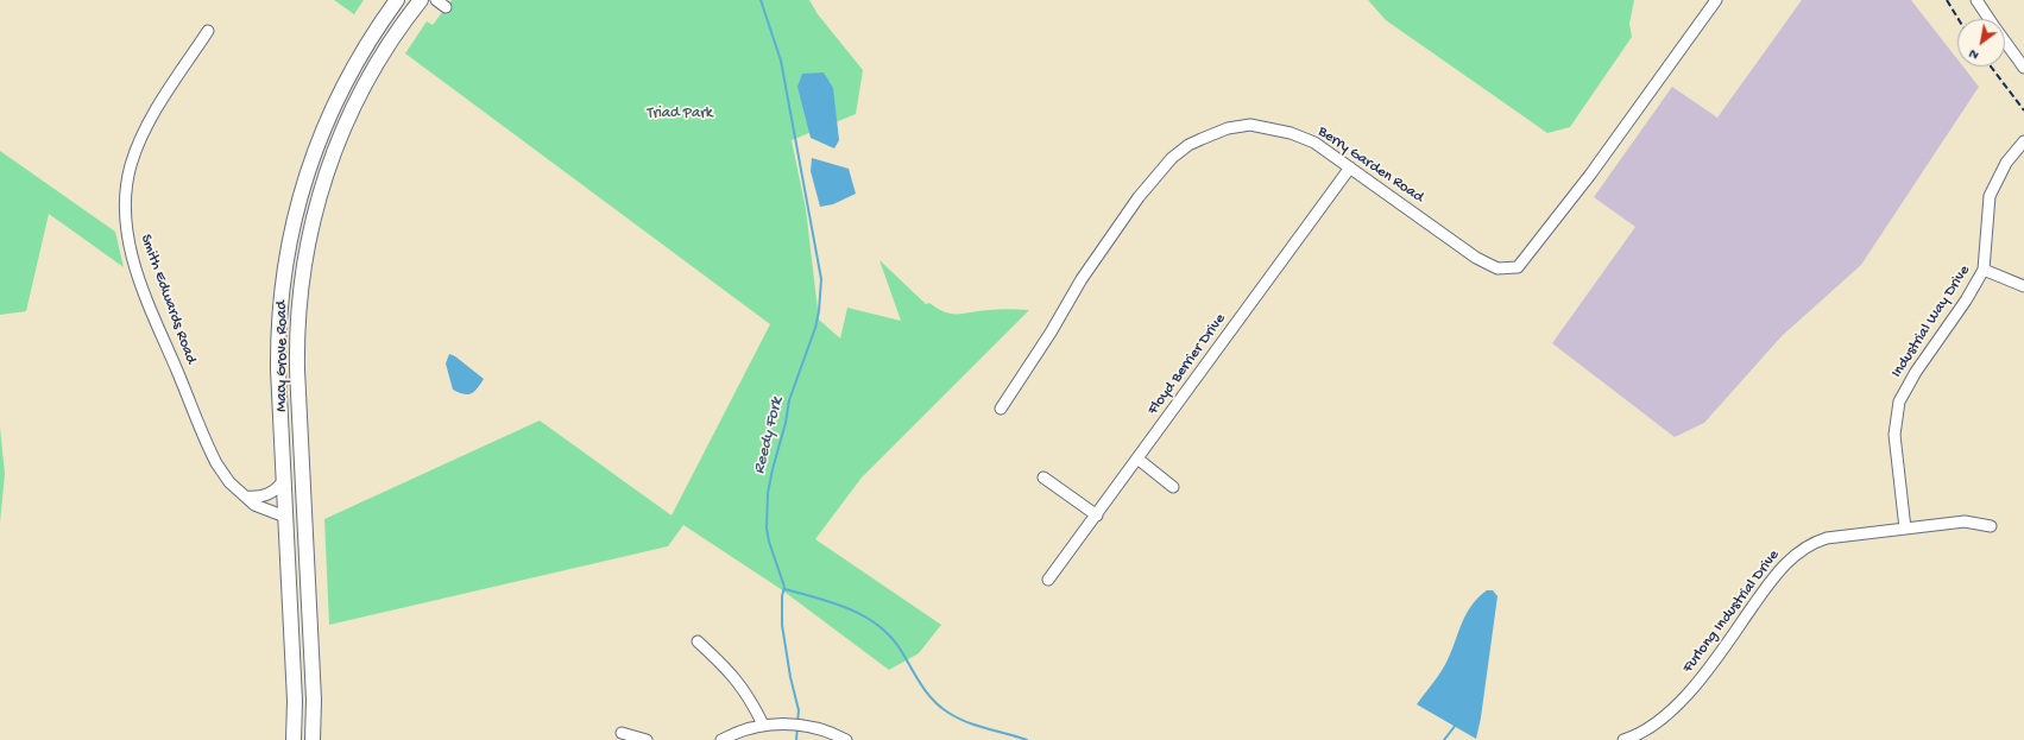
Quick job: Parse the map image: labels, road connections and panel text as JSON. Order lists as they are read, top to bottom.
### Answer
{
  "streets": {
    "main road": ["Macy Grove Road"],
    "street": [
      "Berry Garden Road",
      "Smith Edwards Road",
      "Industrial Way Drive",
      "Floyd Berrier Drive",
      "Furlong Industrial Drive"
    ]
  },
  "crossings": [
    ["Berry Garden Road", "Floyd Berrier Drive"],
    ["Smith Edwards Road", "Macy Grove Road"],
    ["Industrial Way Drive", "Furlong Industrial Drive"]
  ],
  "water": ["Reedy Fork"],
  "parks": ["Triad Park"],
  "north": "bottom left"
}
